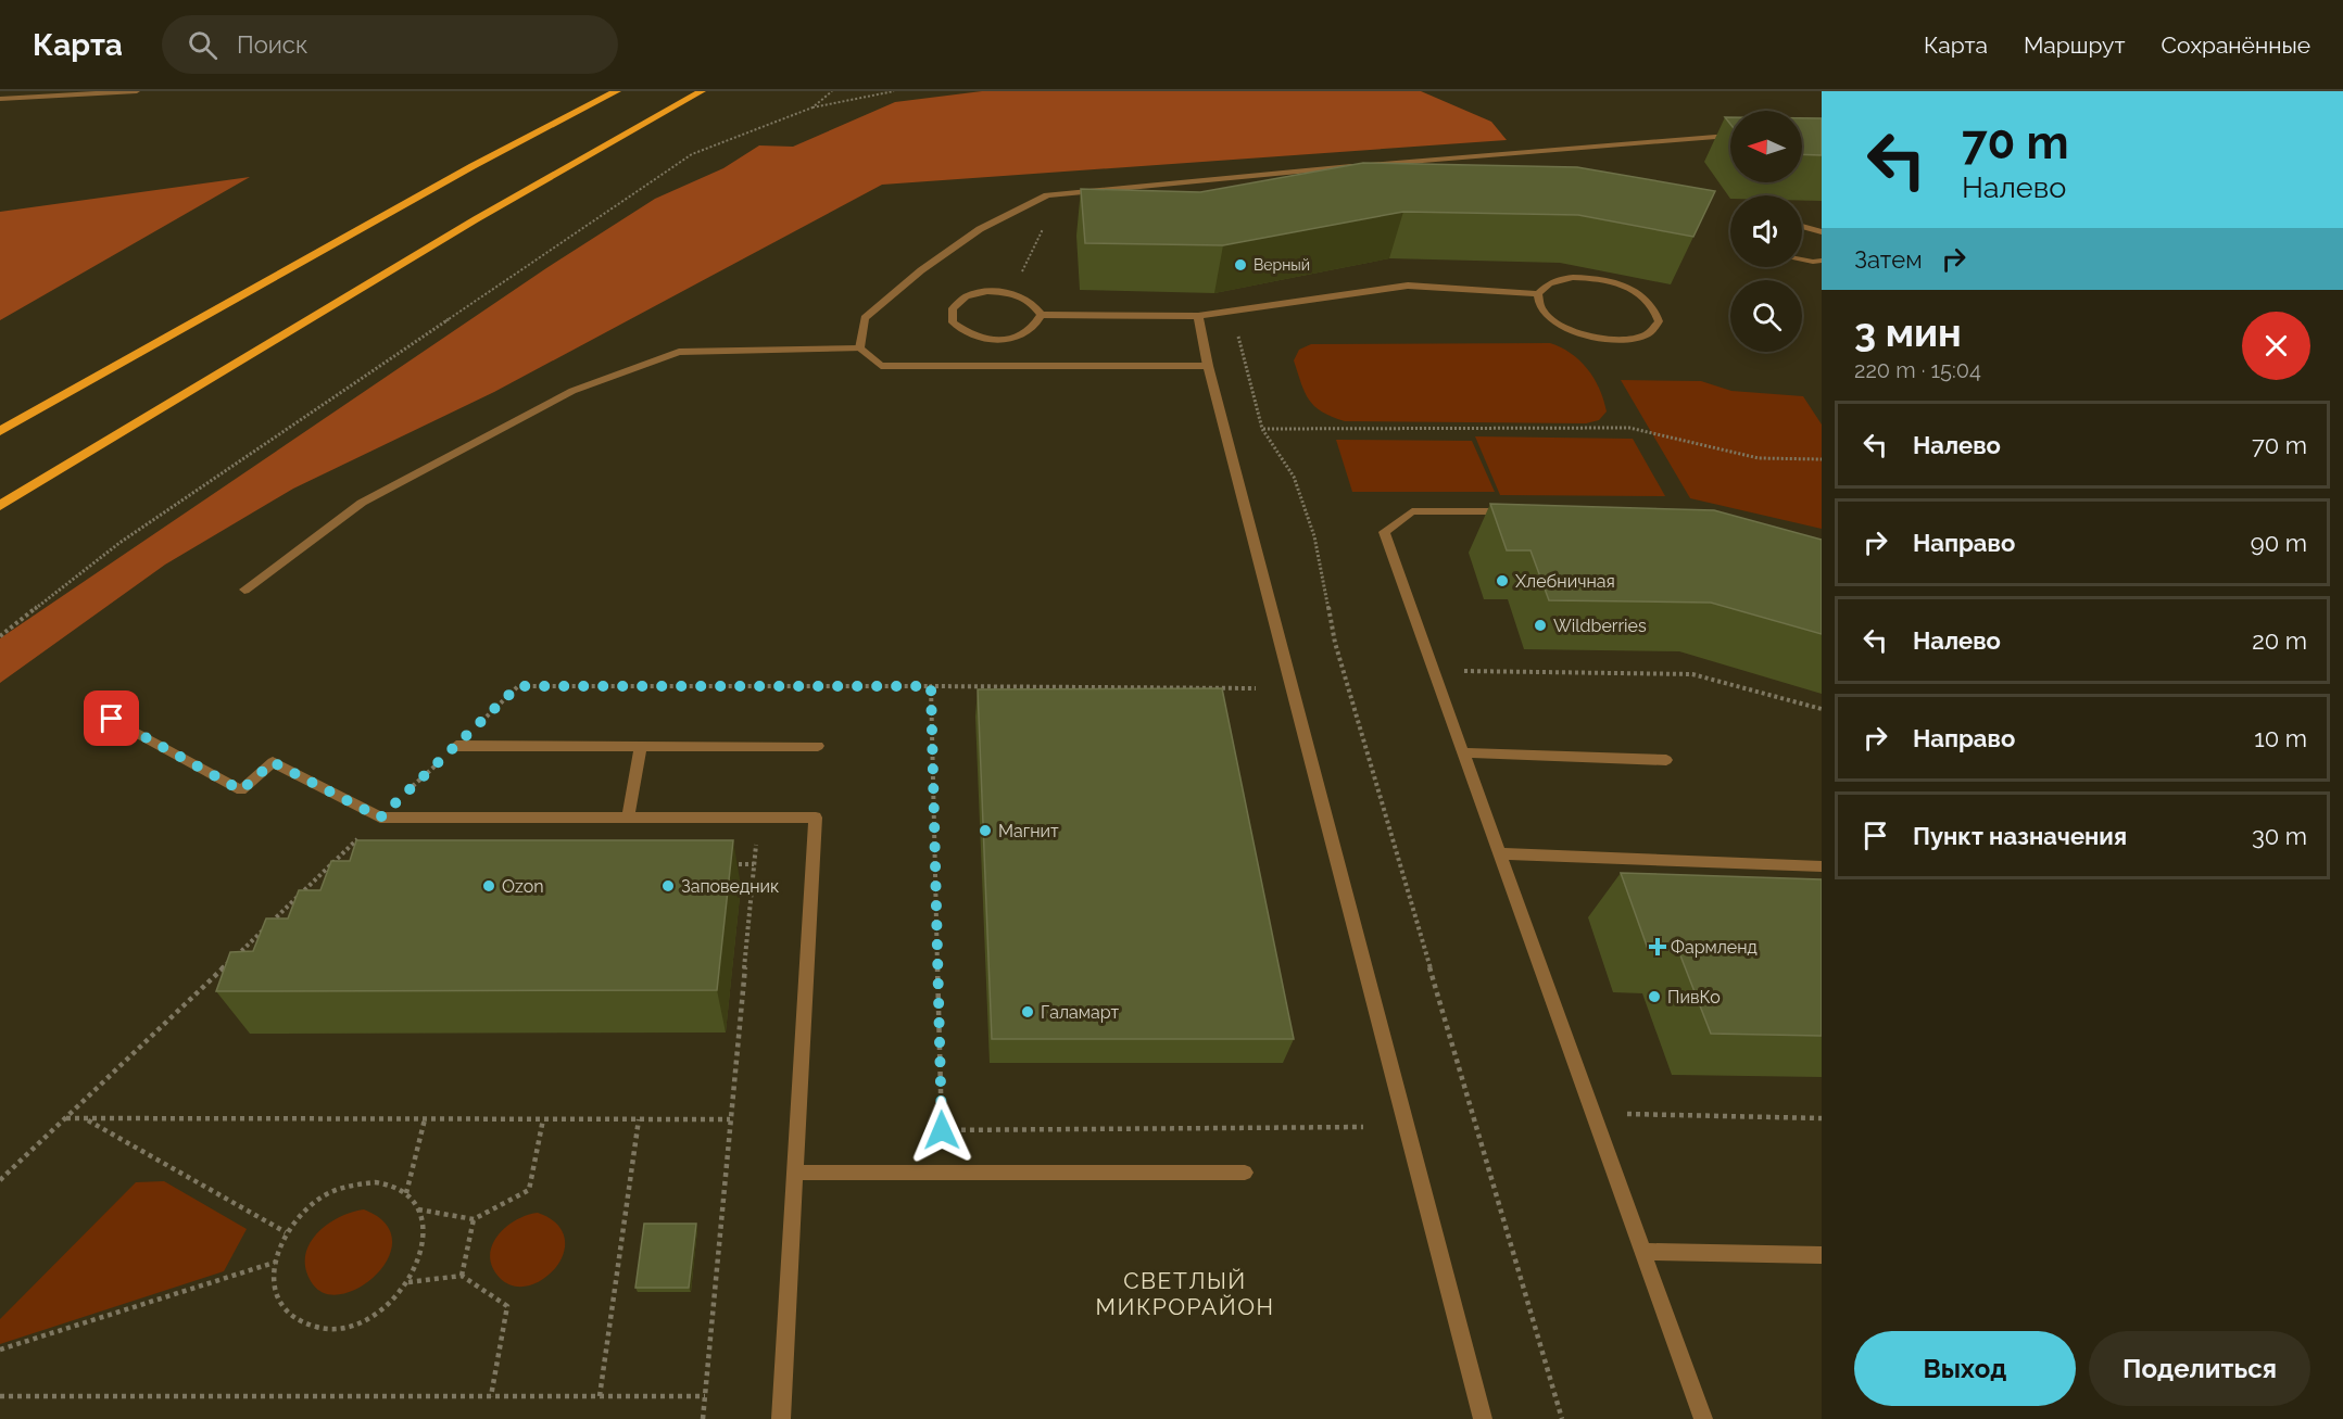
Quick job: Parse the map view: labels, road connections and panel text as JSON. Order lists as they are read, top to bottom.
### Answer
{
  "districts": ["СВЕТЛЫЙ МИКРОРАЙОН"],
  "places": {
    "other": [
      "Верный",
      "Хлебничная",
      "Wildberries",
      "Магнит",
      "Ozon",
      "Заповедник",
      "ПивКо",
      "Галамарт"
    ],
    "health": ["Фармленд"]
  },
  "north": "left",
  "page": {
    "header": "Карта",
    "search": "Поиск",
    "nav": ["Карта", "Маршрут", "Сохранённые"],
    "turn": ["70 m", "Налево"],
    "then": "Затем",
    "heading": ["3 мин", "220 m · 15:04"],
    "list": [
      {
        "name": "Налево",
        "value": "70 m"
      },
      {
        "name": "Направо",
        "value": "90 m"
      },
      {
        "name": "Налево",
        "value": "20 m"
      },
      {
        "name": "Направо",
        "value": "10 m"
      },
      {
        "name": "Пункт назначения",
        "value": "30 m"
      }
    ],
    "buttons": ["Выход", "Поделиться"]
  }
}
